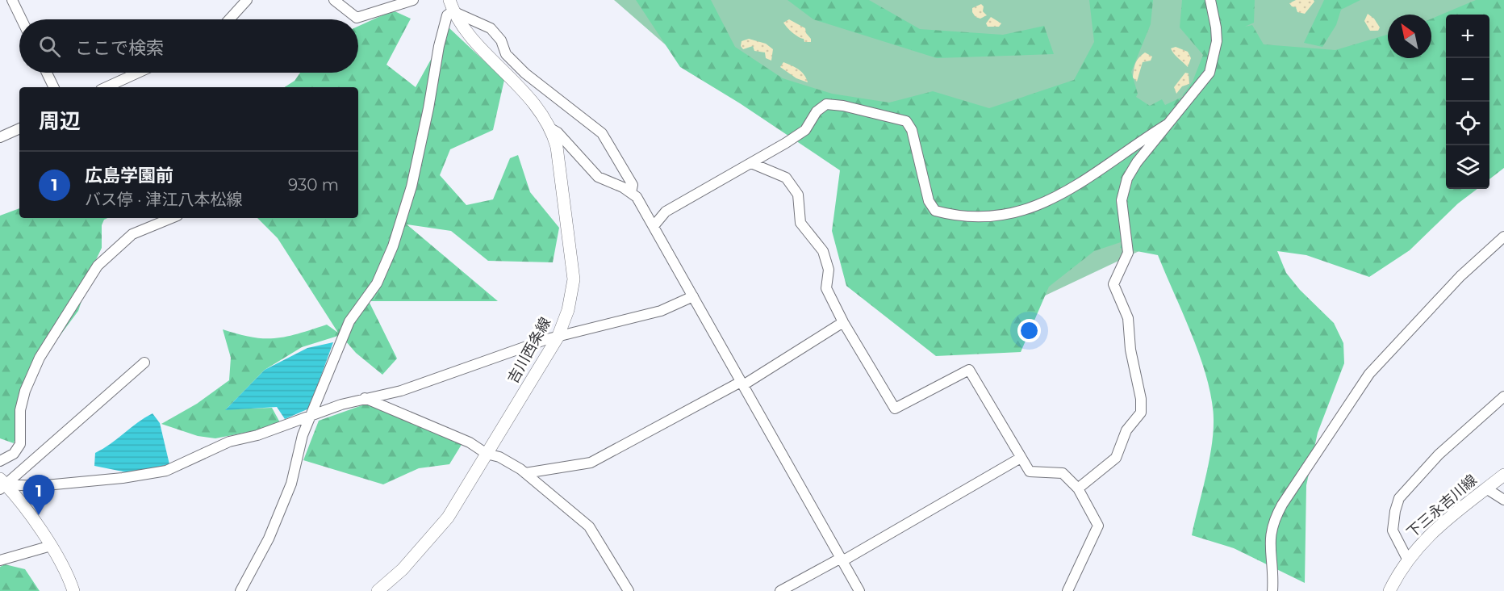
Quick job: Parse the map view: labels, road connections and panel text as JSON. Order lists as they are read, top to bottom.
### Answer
{
  "streets": {
    "main road": ["吉川西条線", "下三永吉川線"]
  },
  "north": "top left",
  "page": {
    "map_buttons": ["+", "−"],
    "search": "ここで検索",
    "heading": "周辺",
    "list": [
      {
        "mark": "1",
        "name": "広島学園前",
        "note": "バス停 · 津江八本松線",
        "value": "930 m"
      }
    ],
    "pins": "1"
  }
}
